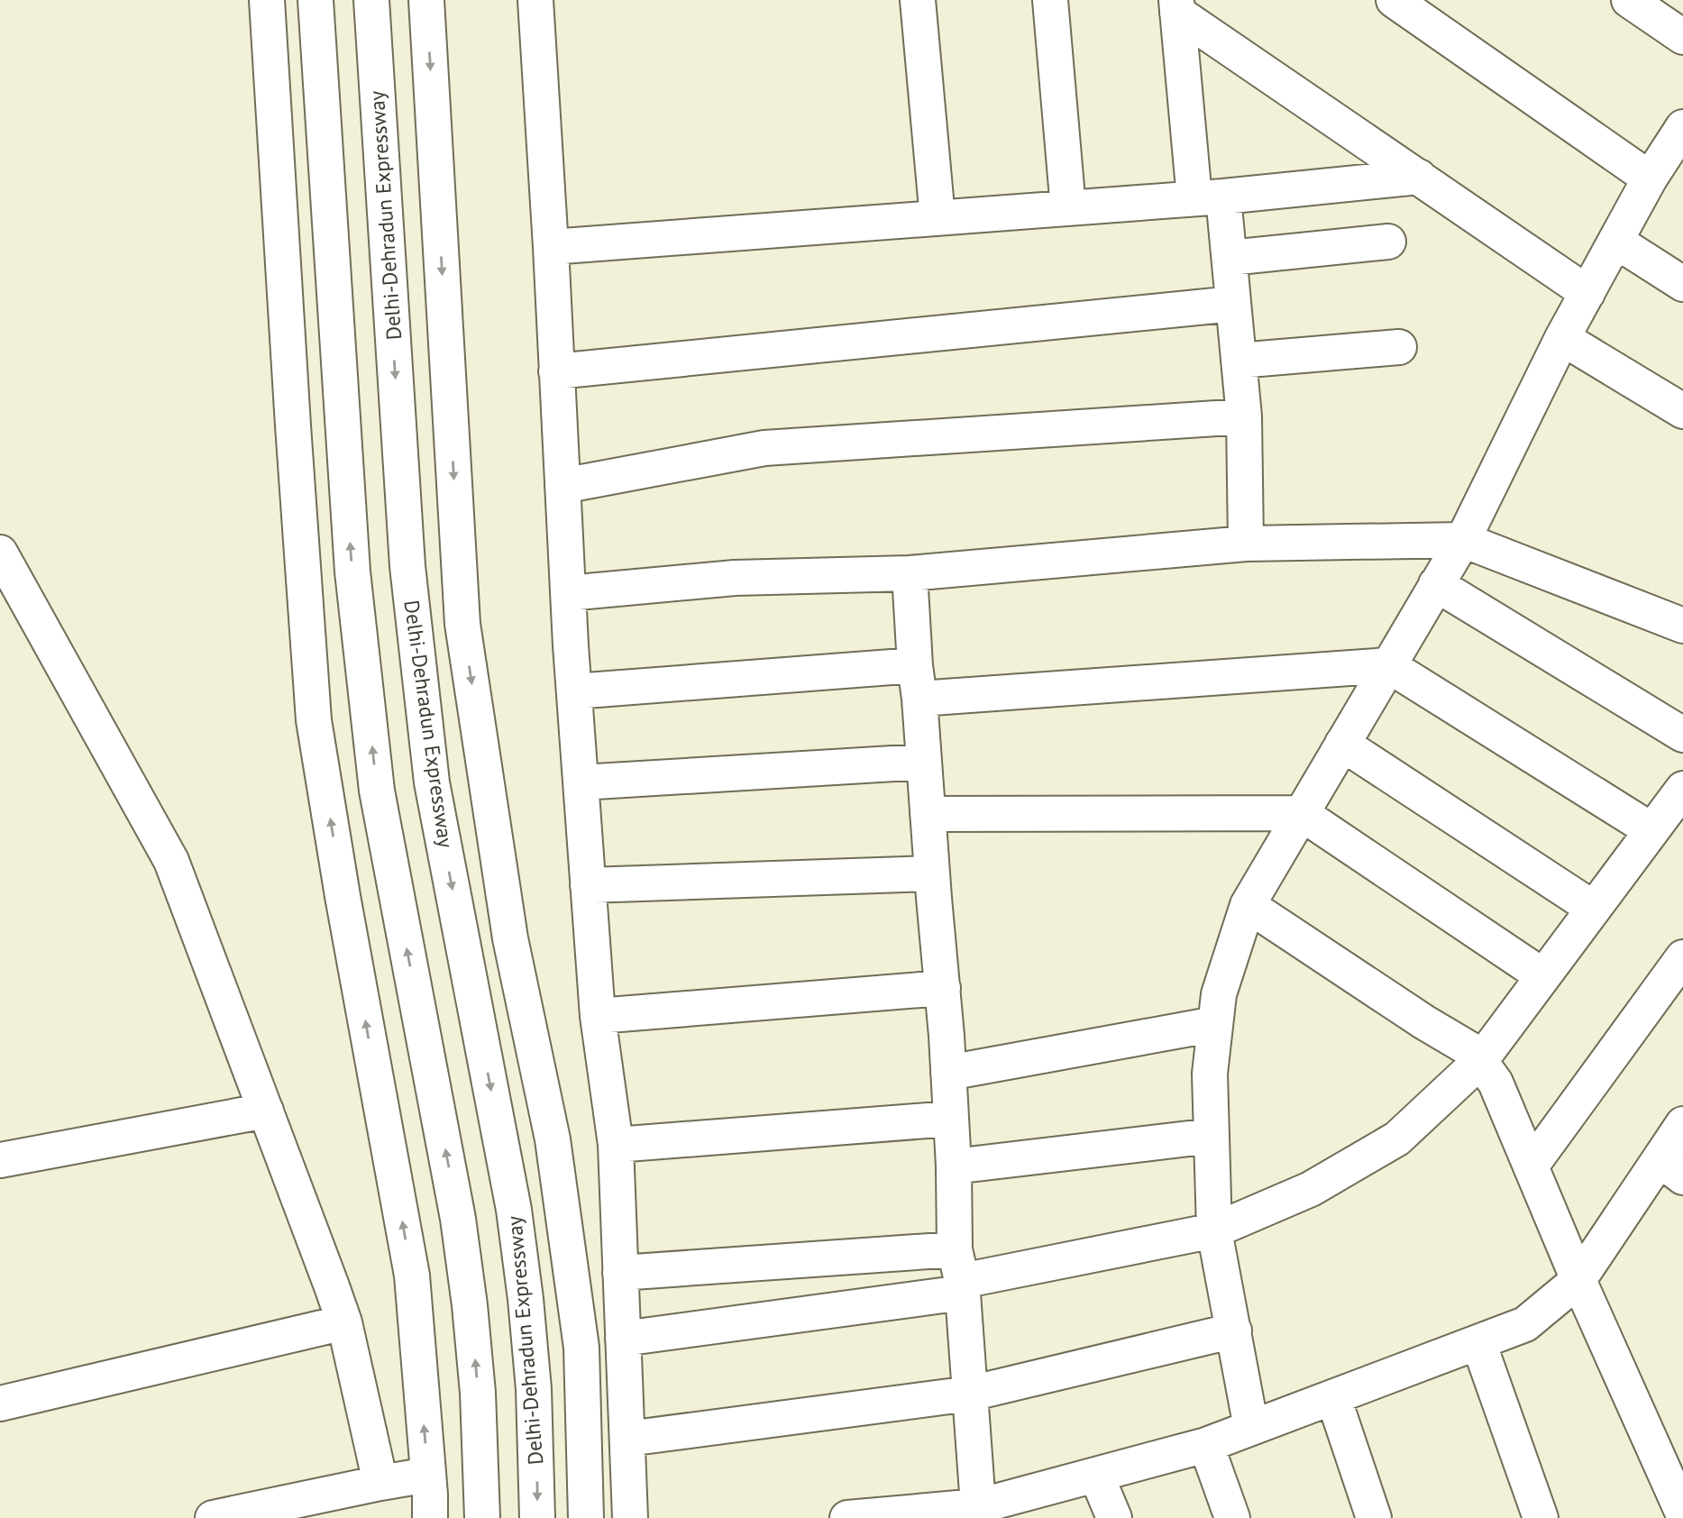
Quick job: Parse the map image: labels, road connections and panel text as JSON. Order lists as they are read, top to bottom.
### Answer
{
  "streets": {
    "main road": ["Delhi-Dehradun Expressway"]
  }
}
